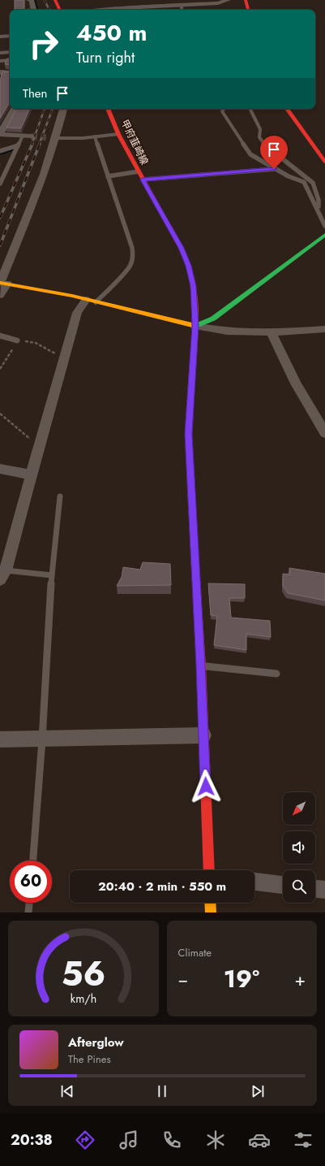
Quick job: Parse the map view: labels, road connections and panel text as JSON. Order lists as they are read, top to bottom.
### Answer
{
  "streets": {
    "main road": ["甲府韮崎線"]
  },
  "north": "bottom left",
  "page": {
    "turn": ["450 m", "Turn right"],
    "then": "Then",
    "limit": "60",
    "trip": "20:40 · 2 min · 550 m",
    "tile": "Climate",
    "heat": ["−", "19°", "+"],
    "song": ["Afterglow", "The Pines"],
    "tabs": "20:38",
    "gauge": ["56", "km/h"]
  }
}
